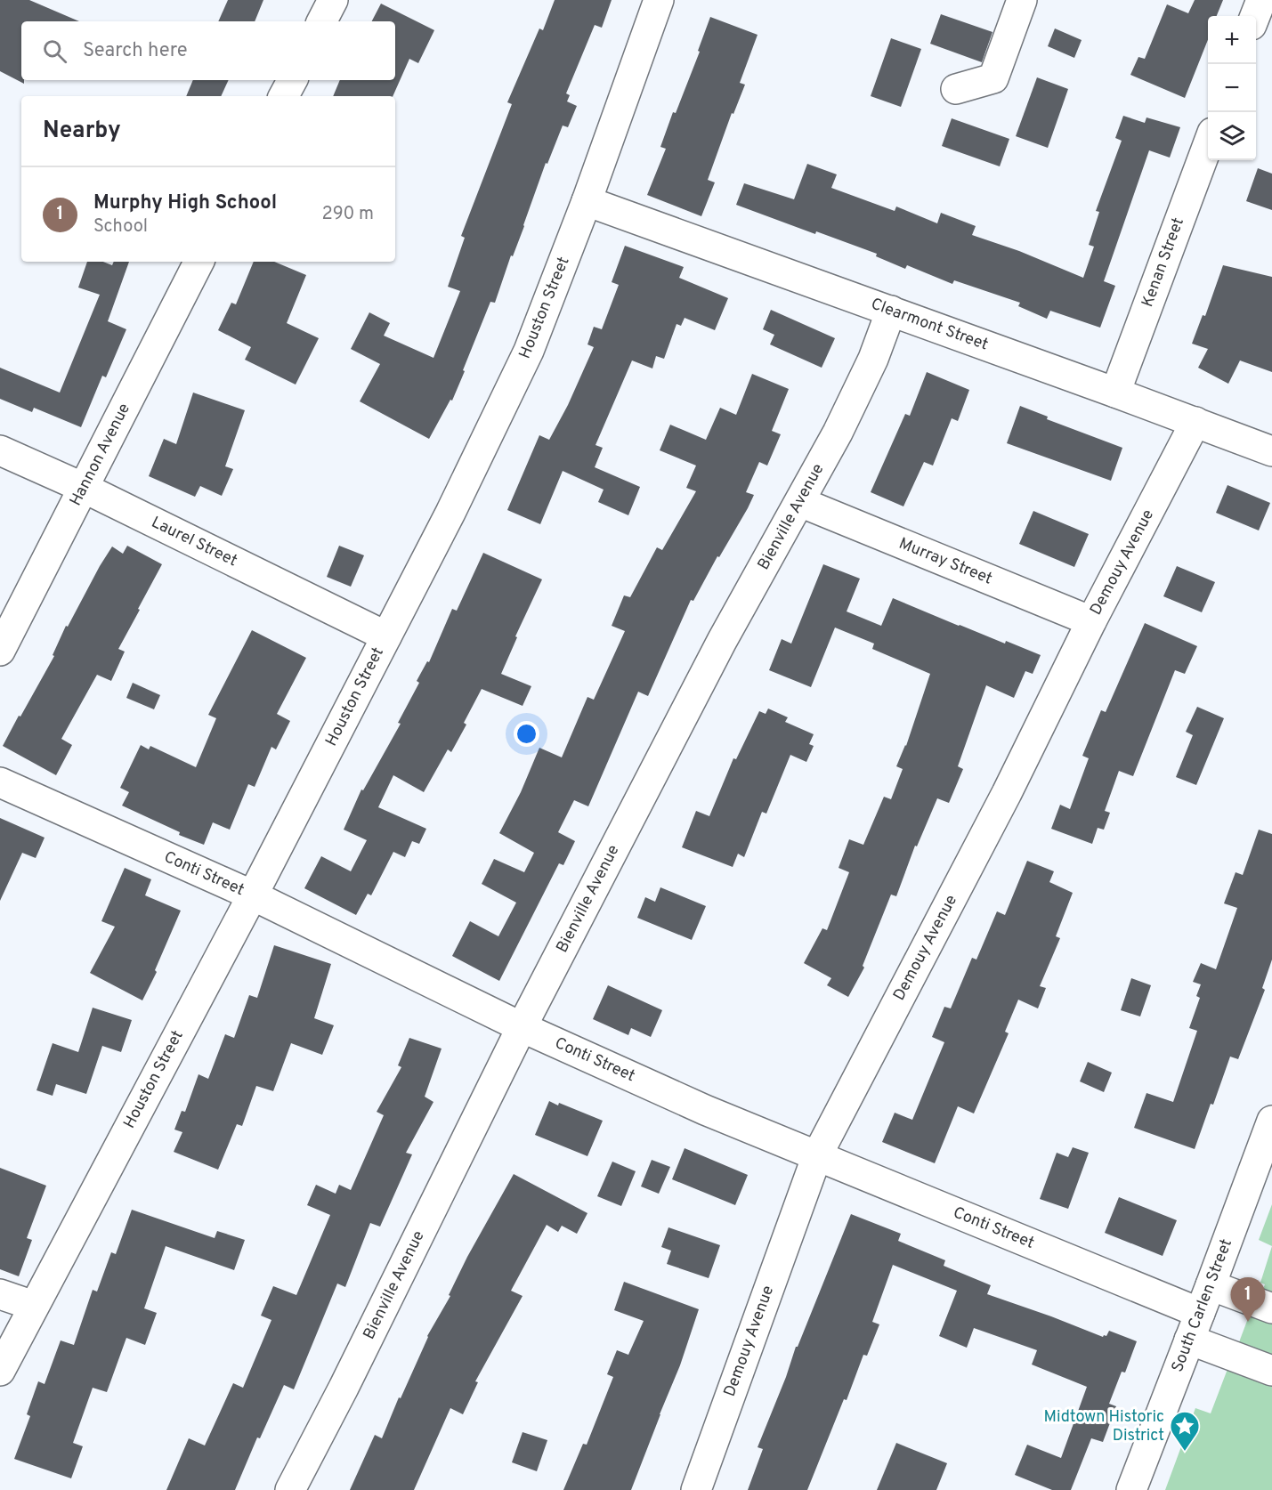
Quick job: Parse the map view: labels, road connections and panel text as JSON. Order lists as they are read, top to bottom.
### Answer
{
  "streets": {
    "street": [
      "Kenan Street",
      "Houston Street",
      "Clearmont Street",
      "Hannon Avenue",
      "Bienville Avenue",
      "Laurel Street",
      "Murray Street",
      "Demouy Avenue",
      "Conti Street",
      "South Carlen Street"
    ]
  },
  "crossings": [
    ["Kenan Street", "Clearmont Street"],
    ["Houston Street", "Clearmont Street"],
    ["Houston Street", "Laurel Street"],
    ["Houston Street", "Conti Street"],
    ["Clearmont Street", "Bienville Avenue"],
    ["Clearmont Street", "Demouy Avenue"],
    ["Hannon Avenue", "Laurel Street"],
    ["Bienville Avenue", "Murray Street"],
    ["Bienville Avenue", "Conti Street"],
    ["Murray Street", "Demouy Avenue"],
    ["Demouy Avenue", "Conti Street"],
    ["Conti Street", "South Carlen Street"]
  ],
  "places": {
    "place": ["Midtown Historic District"]
  },
  "page": {
    "map_buttons": ["+", "−"],
    "search": "Search here",
    "heading": "Nearby",
    "list": [
      {
        "mark": "1",
        "name": "Murphy High School",
        "note": "School",
        "value": "290 m"
      }
    ],
    "pins": "1"
  }
}
